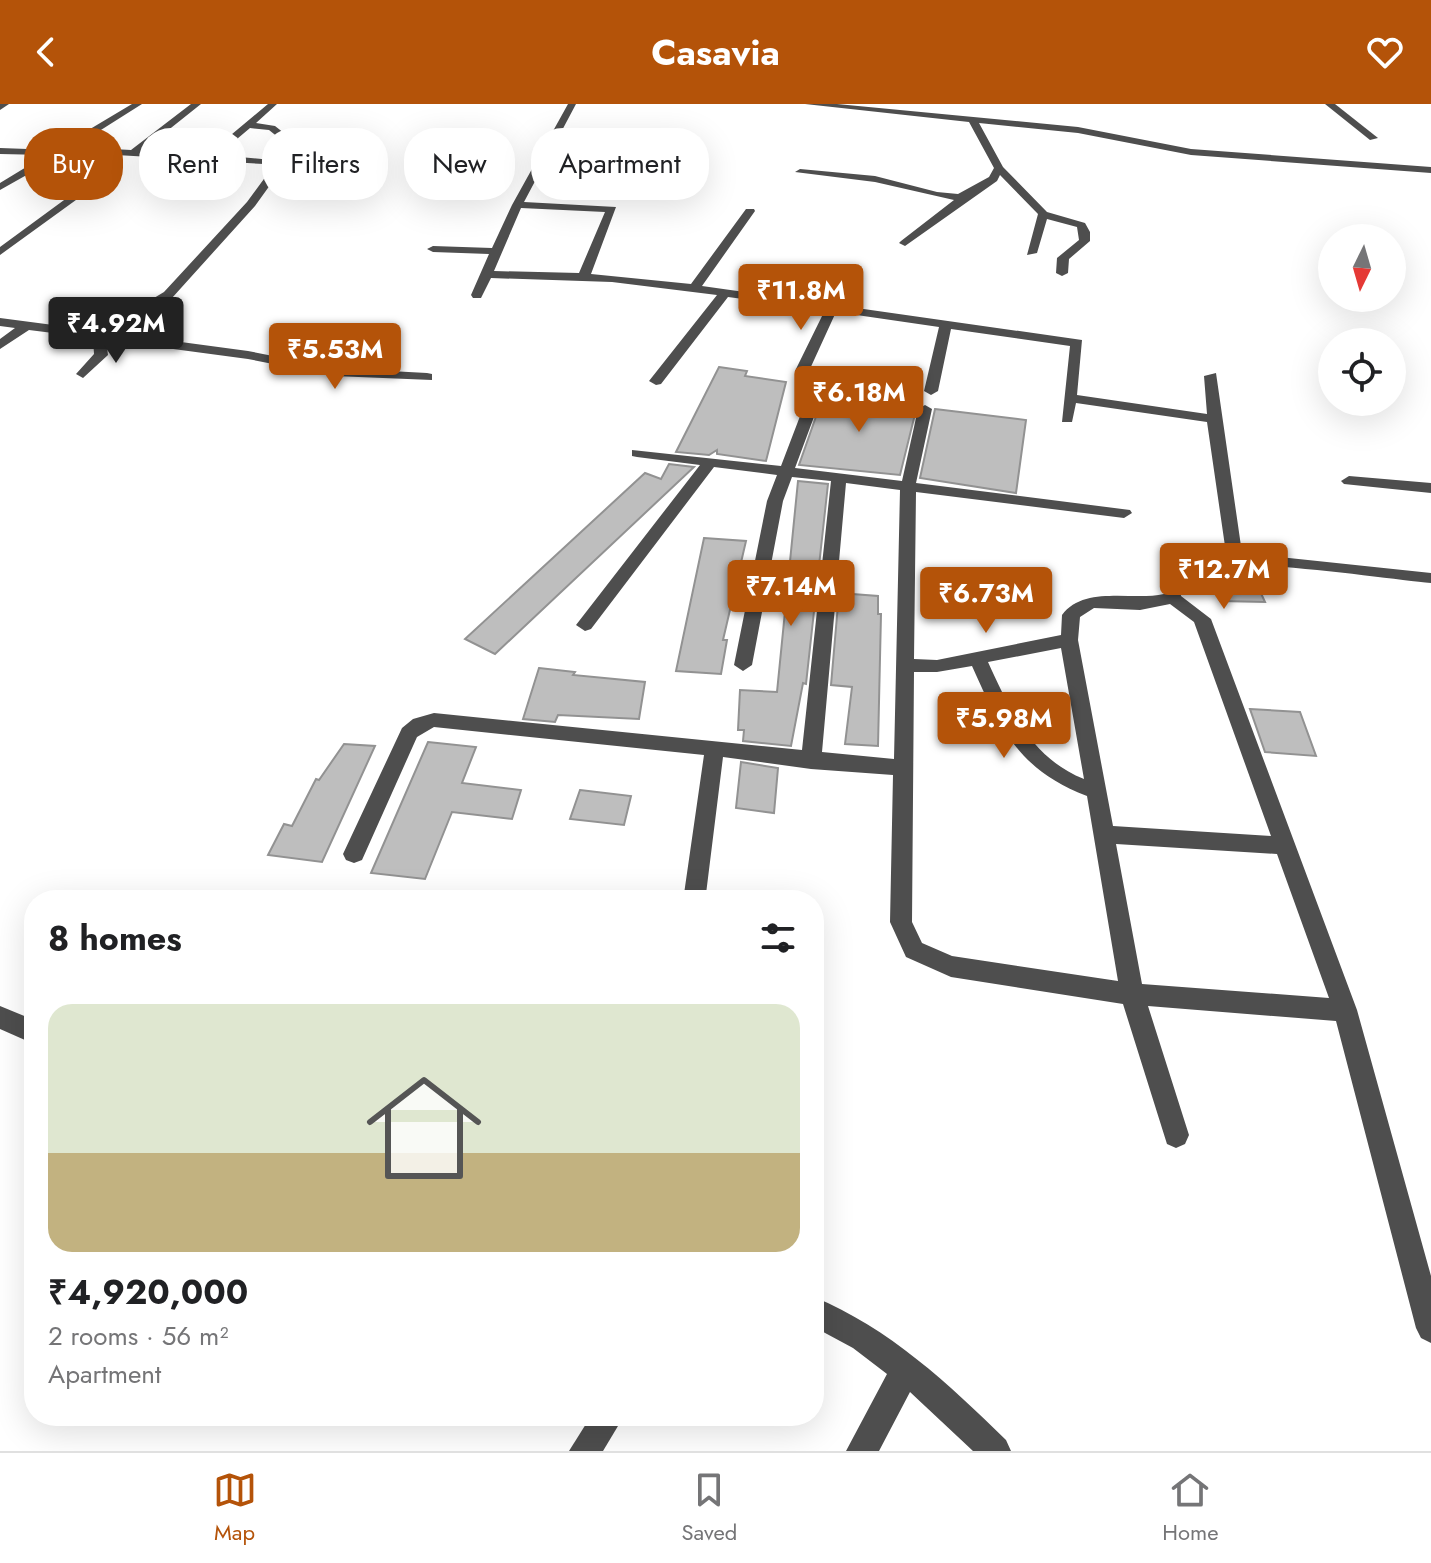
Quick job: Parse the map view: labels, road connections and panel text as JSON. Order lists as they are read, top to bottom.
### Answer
{
  "north": "bottom",
  "page": {
    "header": "Casavia",
    "chip": [
      "Buy",
      "Rent",
      "Filters",
      "New",
      "Apartment"
    ],
    "price": [
      "₹11.8M",
      "₹4.92M",
      "₹5.53M",
      "₹6.18M",
      "₹12.7M",
      "₹7.14M",
      "₹6.73M",
      "₹5.98M"
    ],
    "heading": "8 homes",
    "list": [
      {
        "name": "₹4,920,000",
        "note": "2 rooms · 56 m² · Apartment"
      }
    ],
    "tabs": ["Map", "Saved", "Home"]
  }
}
